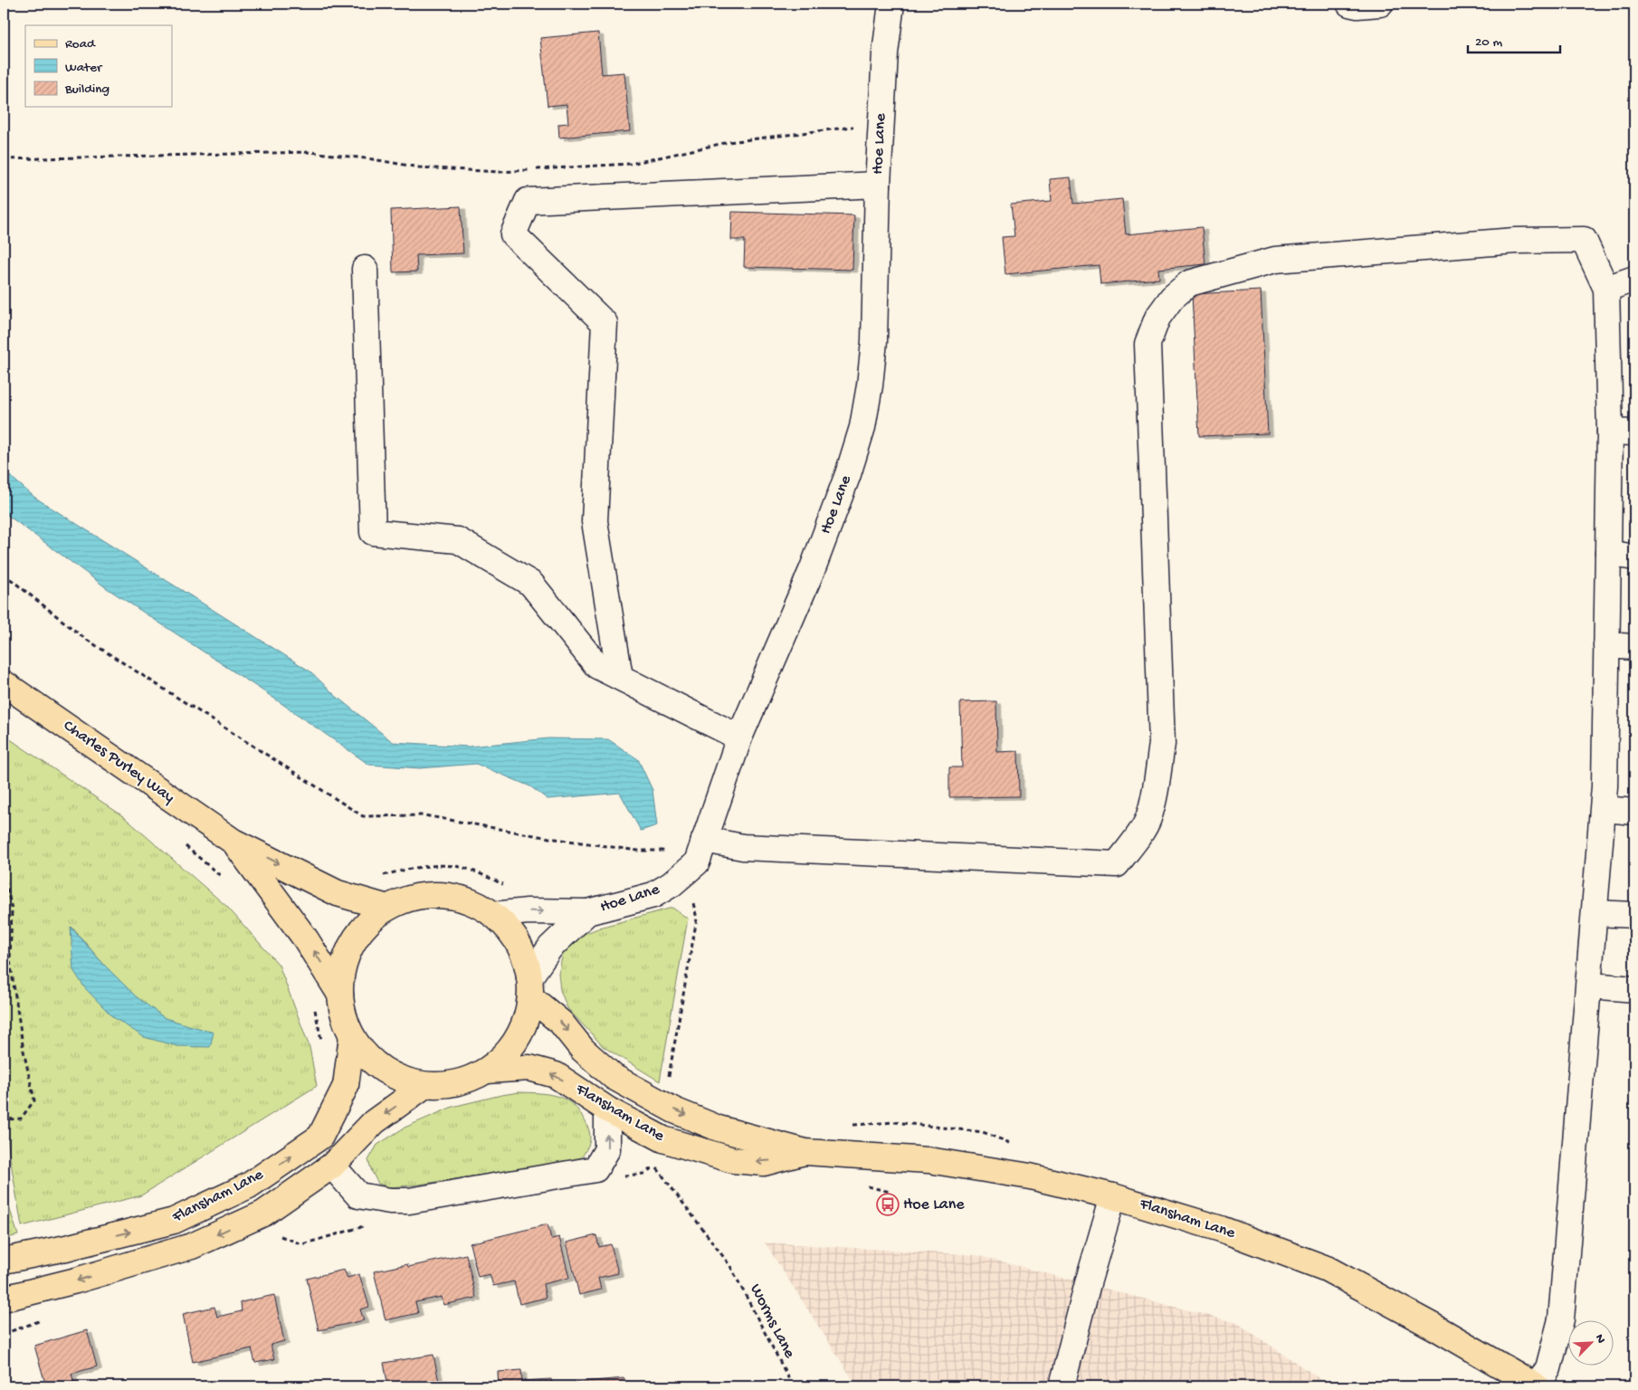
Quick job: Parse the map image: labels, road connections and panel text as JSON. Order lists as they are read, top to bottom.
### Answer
{
  "streets": {
    "main road": ["Charles Purley Way", "Flansham Lane"],
    "street": ["Hoe Lane"],
    "path": ["Worms Lane"]
  },
  "crossings": [
    ["Hoe Lane", "Flansham Lane"]
  ],
  "places": {
    "bus stop": ["Hoe Lane"]
  },
  "legend": ["Road", "Water", "Building"],
  "scale_bar": "20 m",
  "north": "top right"
}
